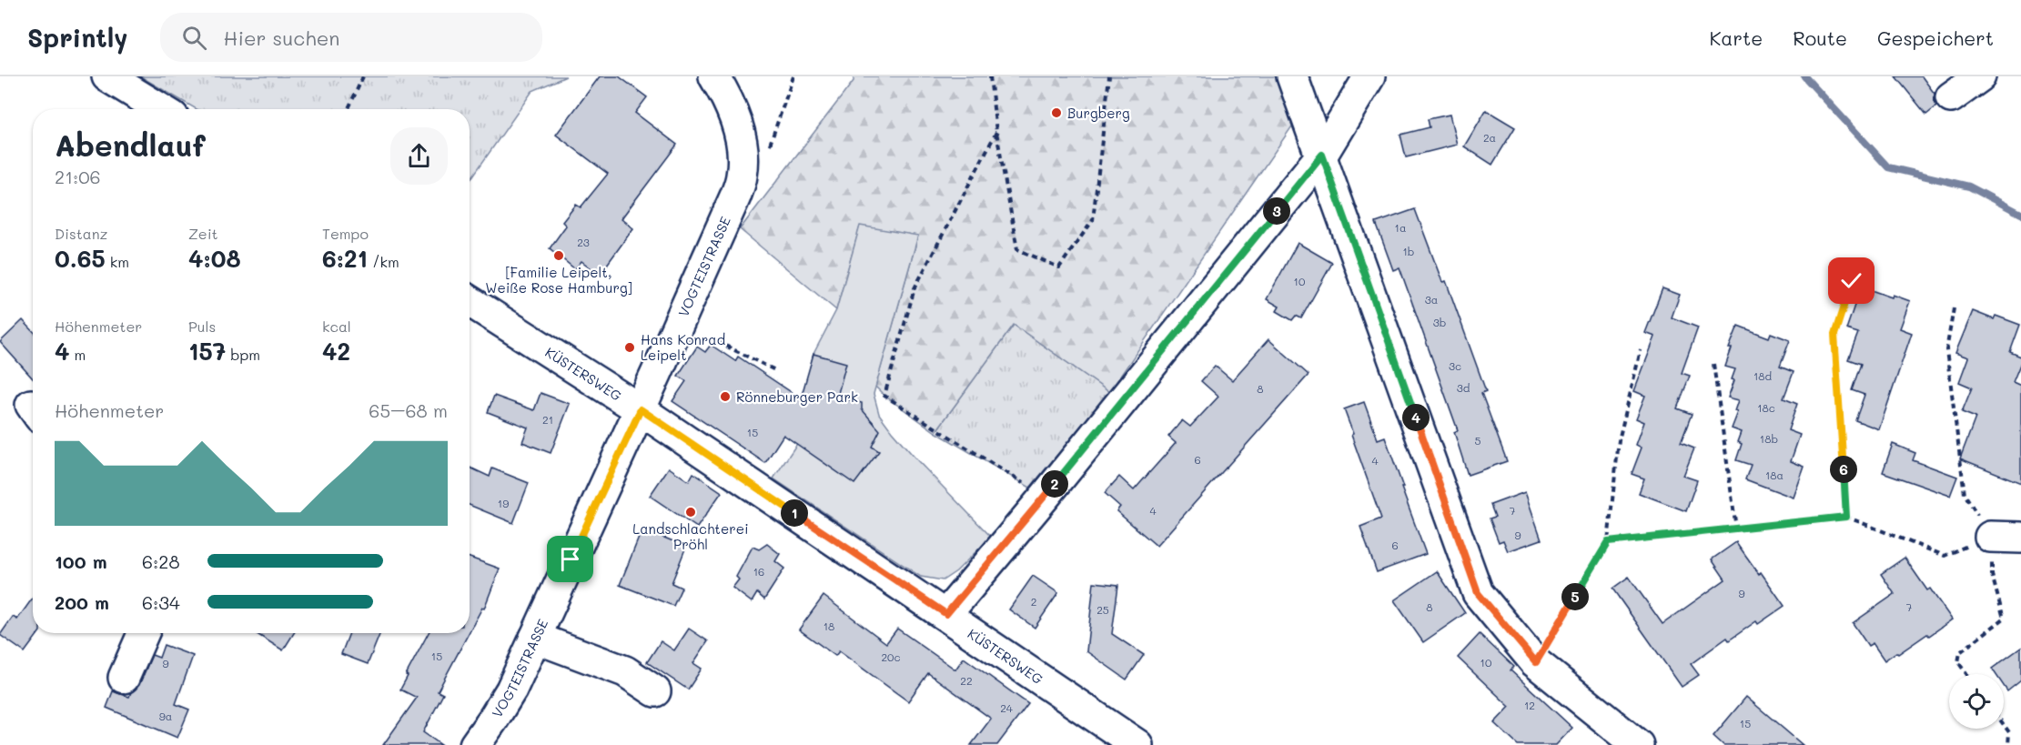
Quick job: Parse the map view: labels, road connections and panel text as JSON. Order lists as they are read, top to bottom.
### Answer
{
  "streets": {
    "street": ["VOGTEISTRASSE", "KÜSTERSWEG"]
  },
  "crossings": [
    ["VOGTEISTRASSE", "KÜSTERSWEG"]
  ],
  "places": [
    "Burgberg",
    "[Familie Leipelt, Weiße Rose Hamburg]",
    "Hans Konrad Leipelt",
    "Rönneburger Park",
    "Landschlachterei Pröhl"
  ],
  "house_numbers": [
    "2a",
    "1a",
    "23",
    "1b",
    "10",
    "3a",
    "3b",
    "3c",
    "18d",
    "3d",
    "8",
    "18c",
    "21",
    "15",
    "18b",
    "5",
    "6",
    "4",
    "18a",
    "19",
    "4",
    "7",
    "9",
    "6",
    "16",
    "9",
    "2",
    "8",
    "7",
    "25",
    "18",
    "15",
    "20c",
    "10",
    "9",
    "22",
    "12",
    "24",
    "9a",
    "15"
  ],
  "page": {
    "header": "Sprintly",
    "search": "Hier suchen",
    "nav": ["Karte", "Route", "Gespeichert"],
    "heading": ["Abendlauf", "21:06"],
    "pins": [
      "3",
      "4",
      "6",
      "2",
      "1",
      "5"
    ],
    "stats": [
      ["Distanz", "0.65 km"],
      ["Zeit", "4:08"],
      ["Tempo", "6:21 /km"],
      ["Höhenmeter", "4 m"],
      ["Puls", "157 bpm"],
      ["kcal", "42"]
    ],
    "chart": ["Höhenmeter", "65–68 m"],
    "list": [
      {
        "name": "100 m",
        "note": "6:28"
      },
      {
        "name": "200 m",
        "note": "6:34"
      }
    ]
  }
}
